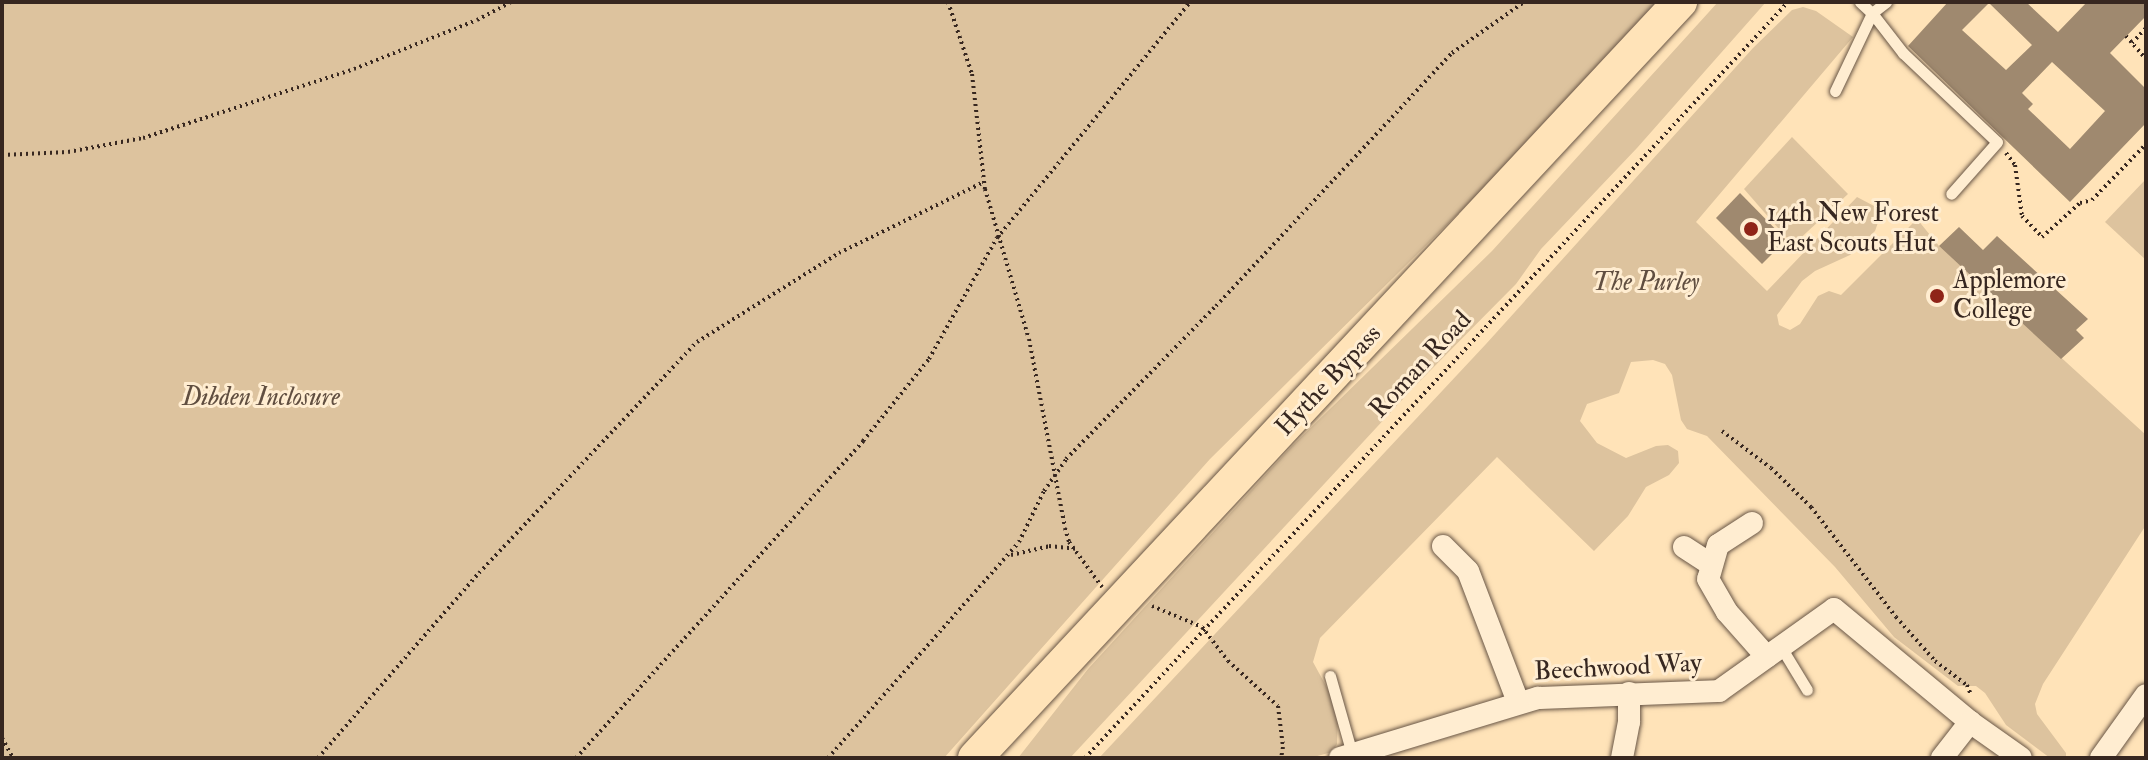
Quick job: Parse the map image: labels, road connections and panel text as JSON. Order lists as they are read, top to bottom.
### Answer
{
  "streets": {
    "main road": ["Hythe Bypass"],
    "street": ["Beechwood Way"],
    "path": ["Roman Road"]
  },
  "parks": ["The Purley", "Dibden Inclosure"],
  "places": ["14th New Forest East Scouts Hut", "Applemore College"]
}
